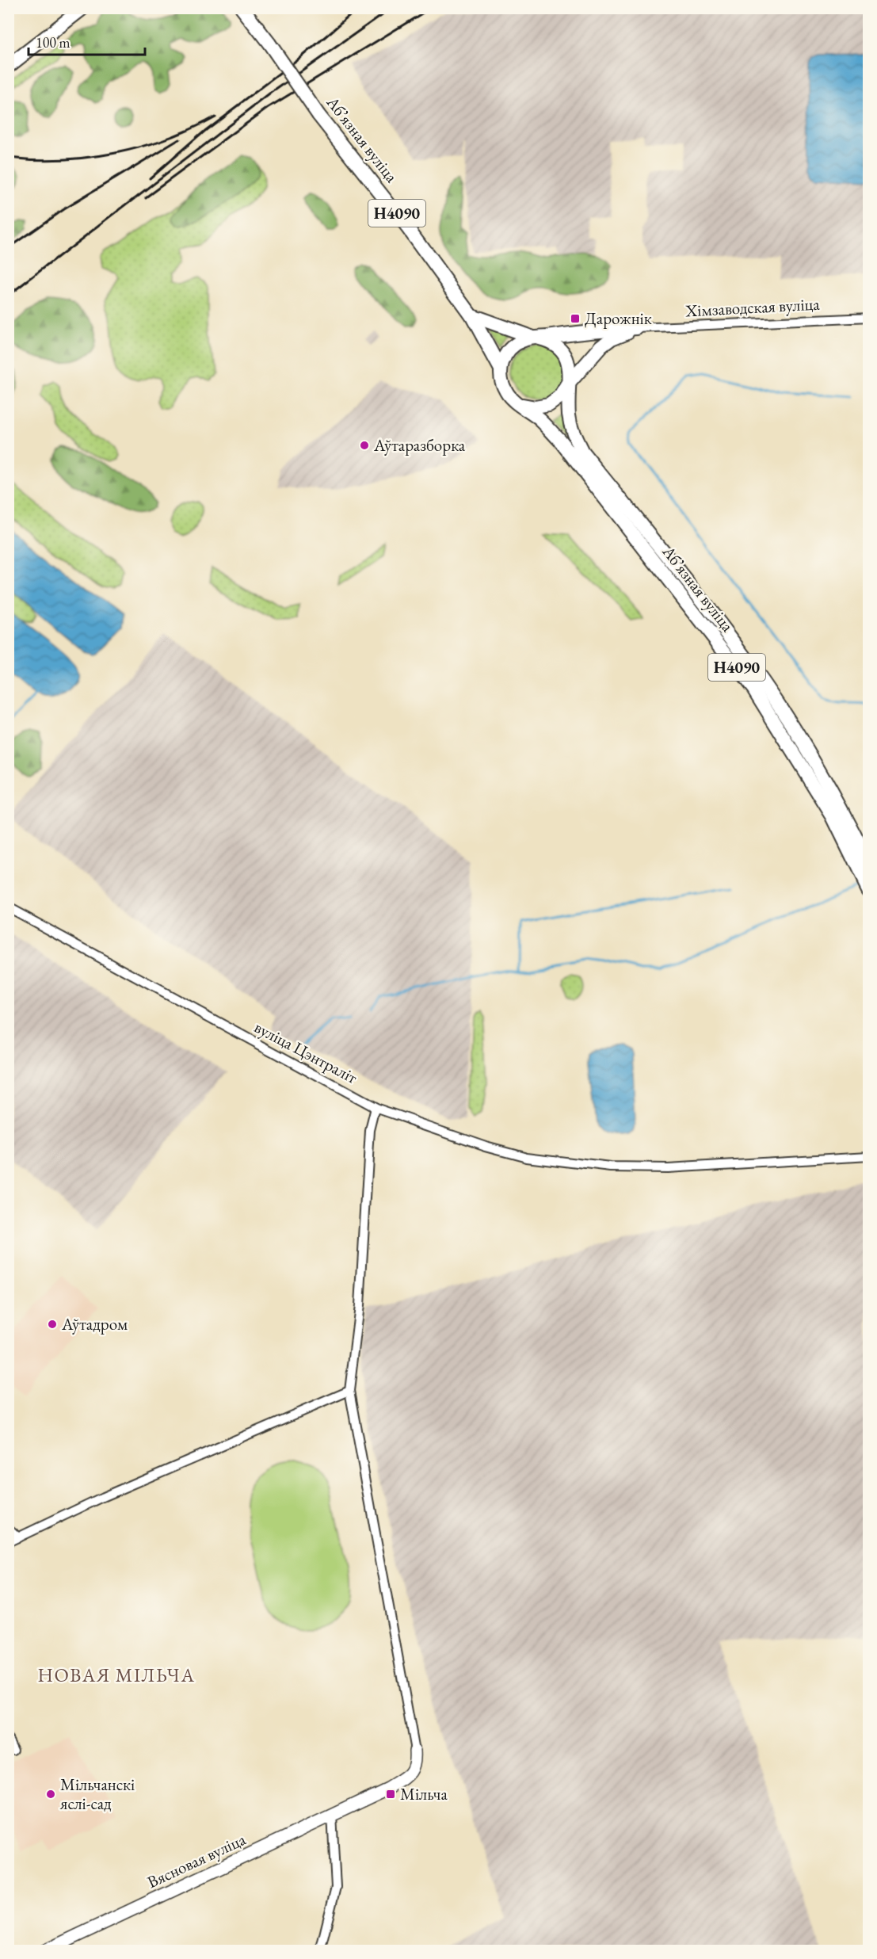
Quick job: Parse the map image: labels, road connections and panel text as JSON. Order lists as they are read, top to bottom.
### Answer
{
  "streets": {
    "main road": ["Абʼязная вуліца", "Н4090"],
    "street": ["Хімзаводская вуліца", "вуліца Цэнтраліт", "Вясновая вуліца"]
  },
  "crossings": [
    ["Абʼязная вуліца", "Н4090"]
  ],
  "districts": ["НОВАЯ МІЛЬЧА"],
  "places": {
    "transit": ["Дарожнік", "Мільча"],
    "other": ["Аўтаразборка", "Аўтадром", "Мільчанскі яслі-сад"]
  },
  "scale_bar": "100 m"
}
